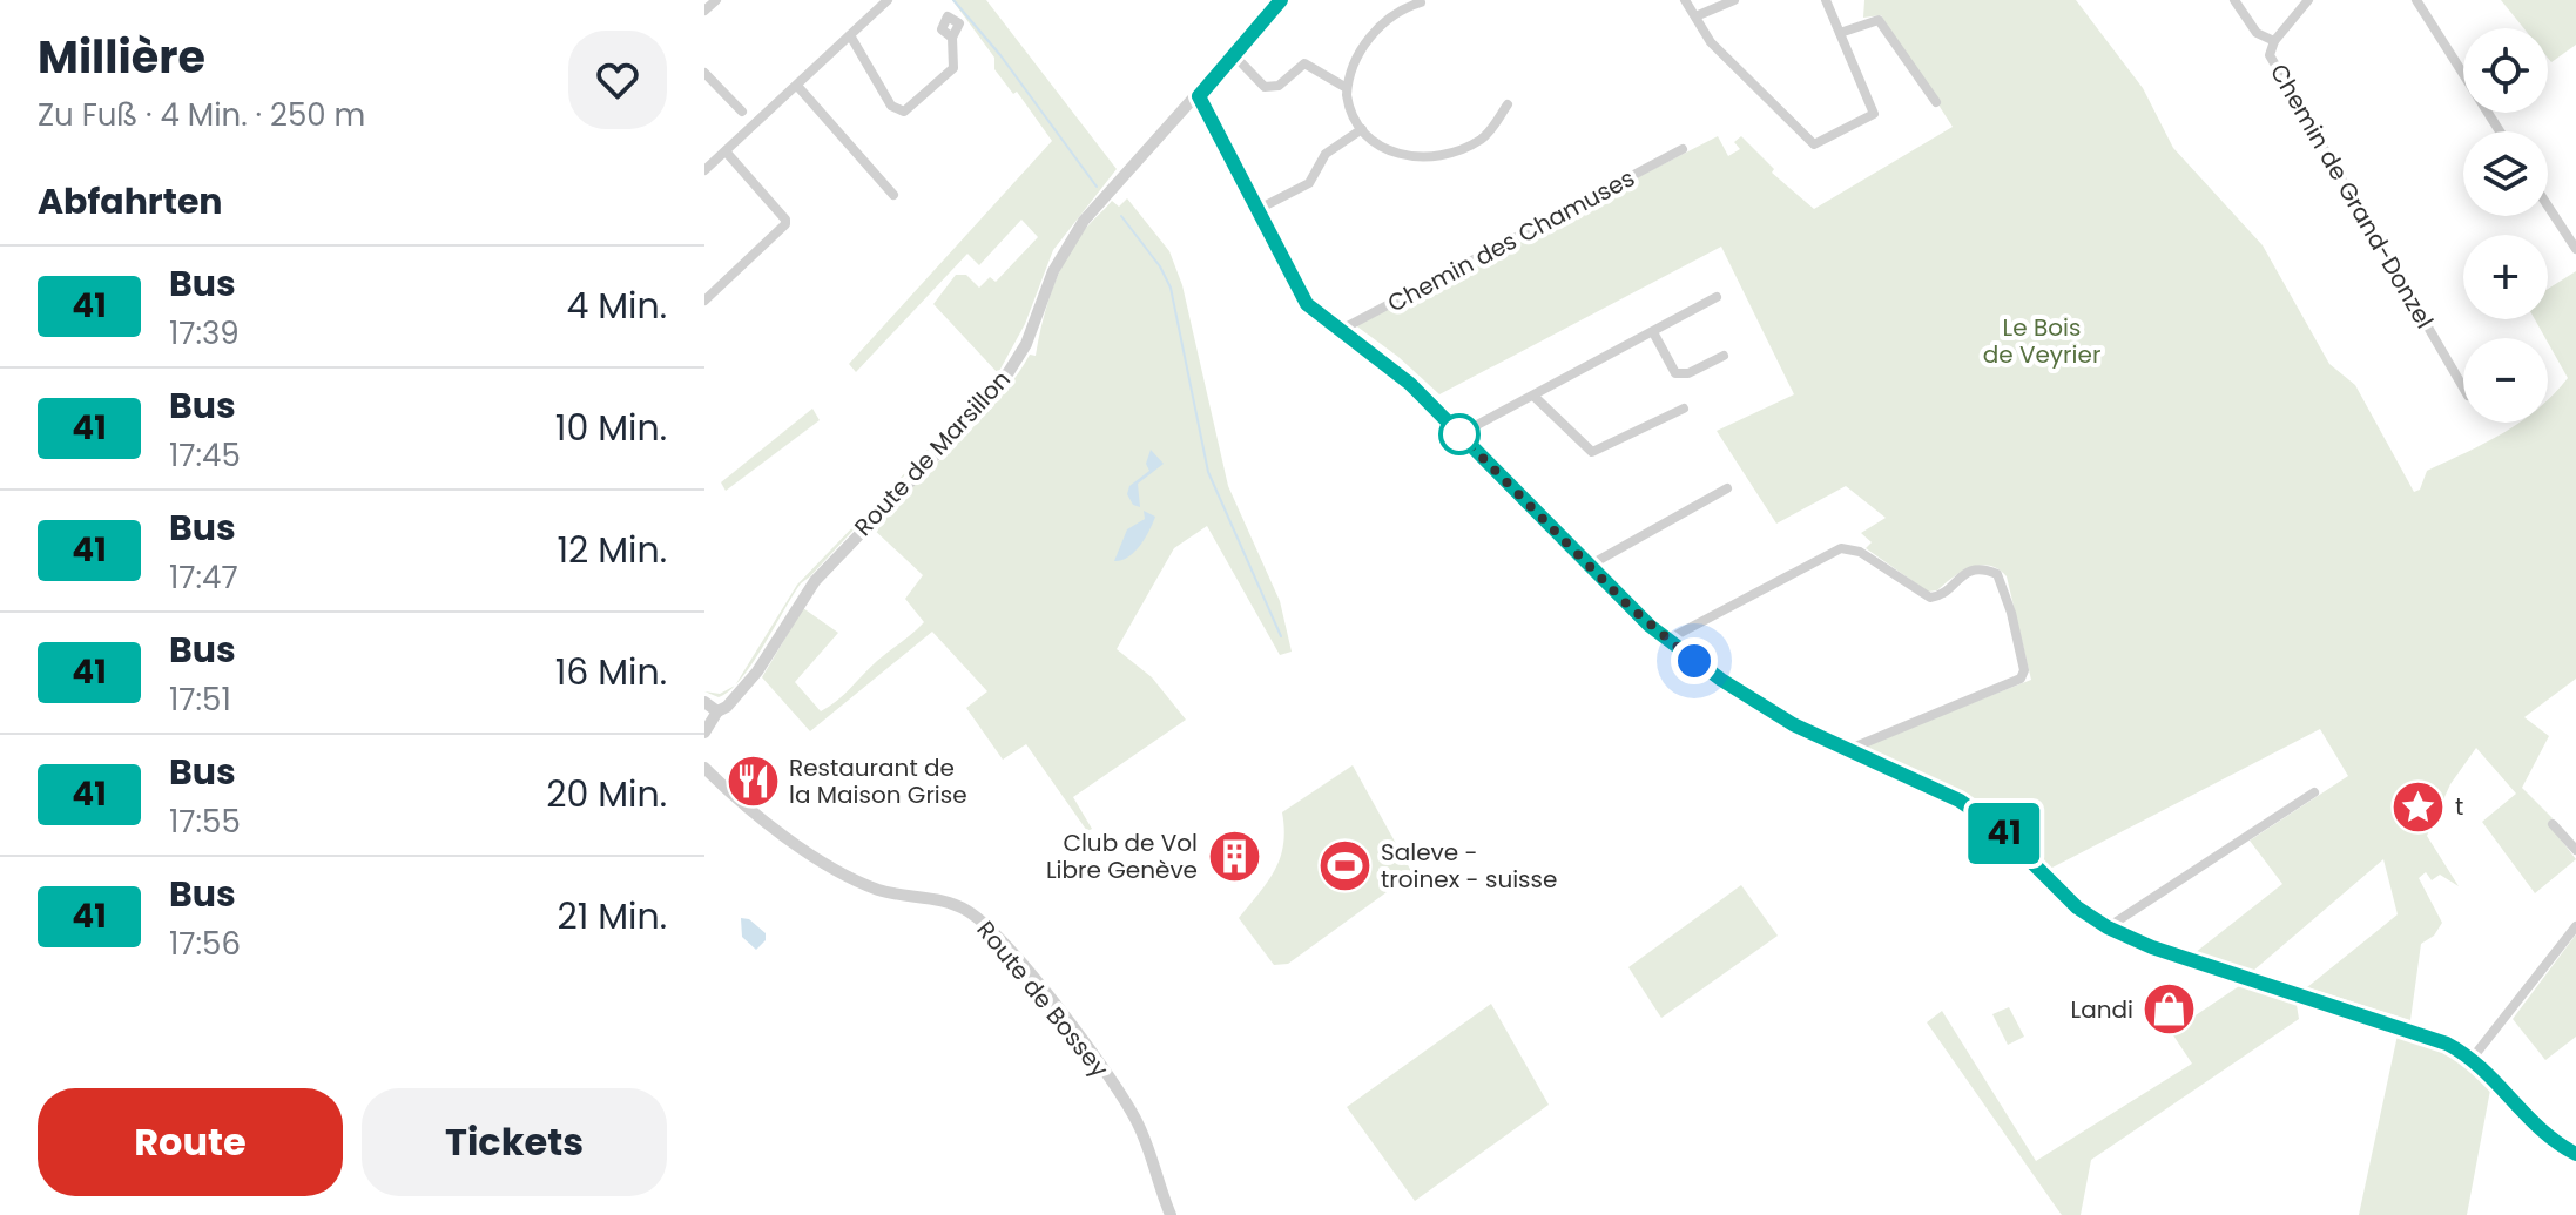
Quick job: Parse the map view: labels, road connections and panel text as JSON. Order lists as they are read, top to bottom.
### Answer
{
  "streets": {
    "street": [
      "Chemin de Grand-Donzel",
      "Chemin des Chamuses",
      "Route de Marsillon",
      "Route de Bossey"
    ]
  },
  "parks": ["Le Bois de Veyrier"],
  "places": {
    "restaurant": ["Restaurant de la Maison Grise"],
    "place": ["t"],
    "building": ["Club de Vol Libre Genève"],
    "sports": ["Saleve - troinex - suisse"],
    "shop": ["Landi"]
  },
  "lines": ["bus line 41"],
  "page": {
    "heading": [
      ["Millière", "Zu Fuß · 4 Min. · 250 m"],
      "Abfahrten"
    ],
    "on_map": "41",
    "map_buttons": ["+", "−"],
    "list": [
      {
        "mark": "41",
        "name": "Bus",
        "note": "17:39",
        "value": "4 Min."
      },
      {
        "mark": "41",
        "name": "Bus",
        "note": "17:45",
        "value": "10 Min."
      },
      {
        "mark": "41",
        "name": "Bus",
        "note": "17:47",
        "value": "12 Min."
      },
      {
        "mark": "41",
        "name": "Bus",
        "note": "17:51",
        "value": "16 Min."
      },
      {
        "mark": "41",
        "name": "Bus",
        "note": "17:55",
        "value": "20 Min."
      },
      {
        "mark": "41",
        "name": "Bus",
        "note": "17:56",
        "value": "21 Min."
      }
    ],
    "buttons": ["Route", "Tickets"]
  }
}
